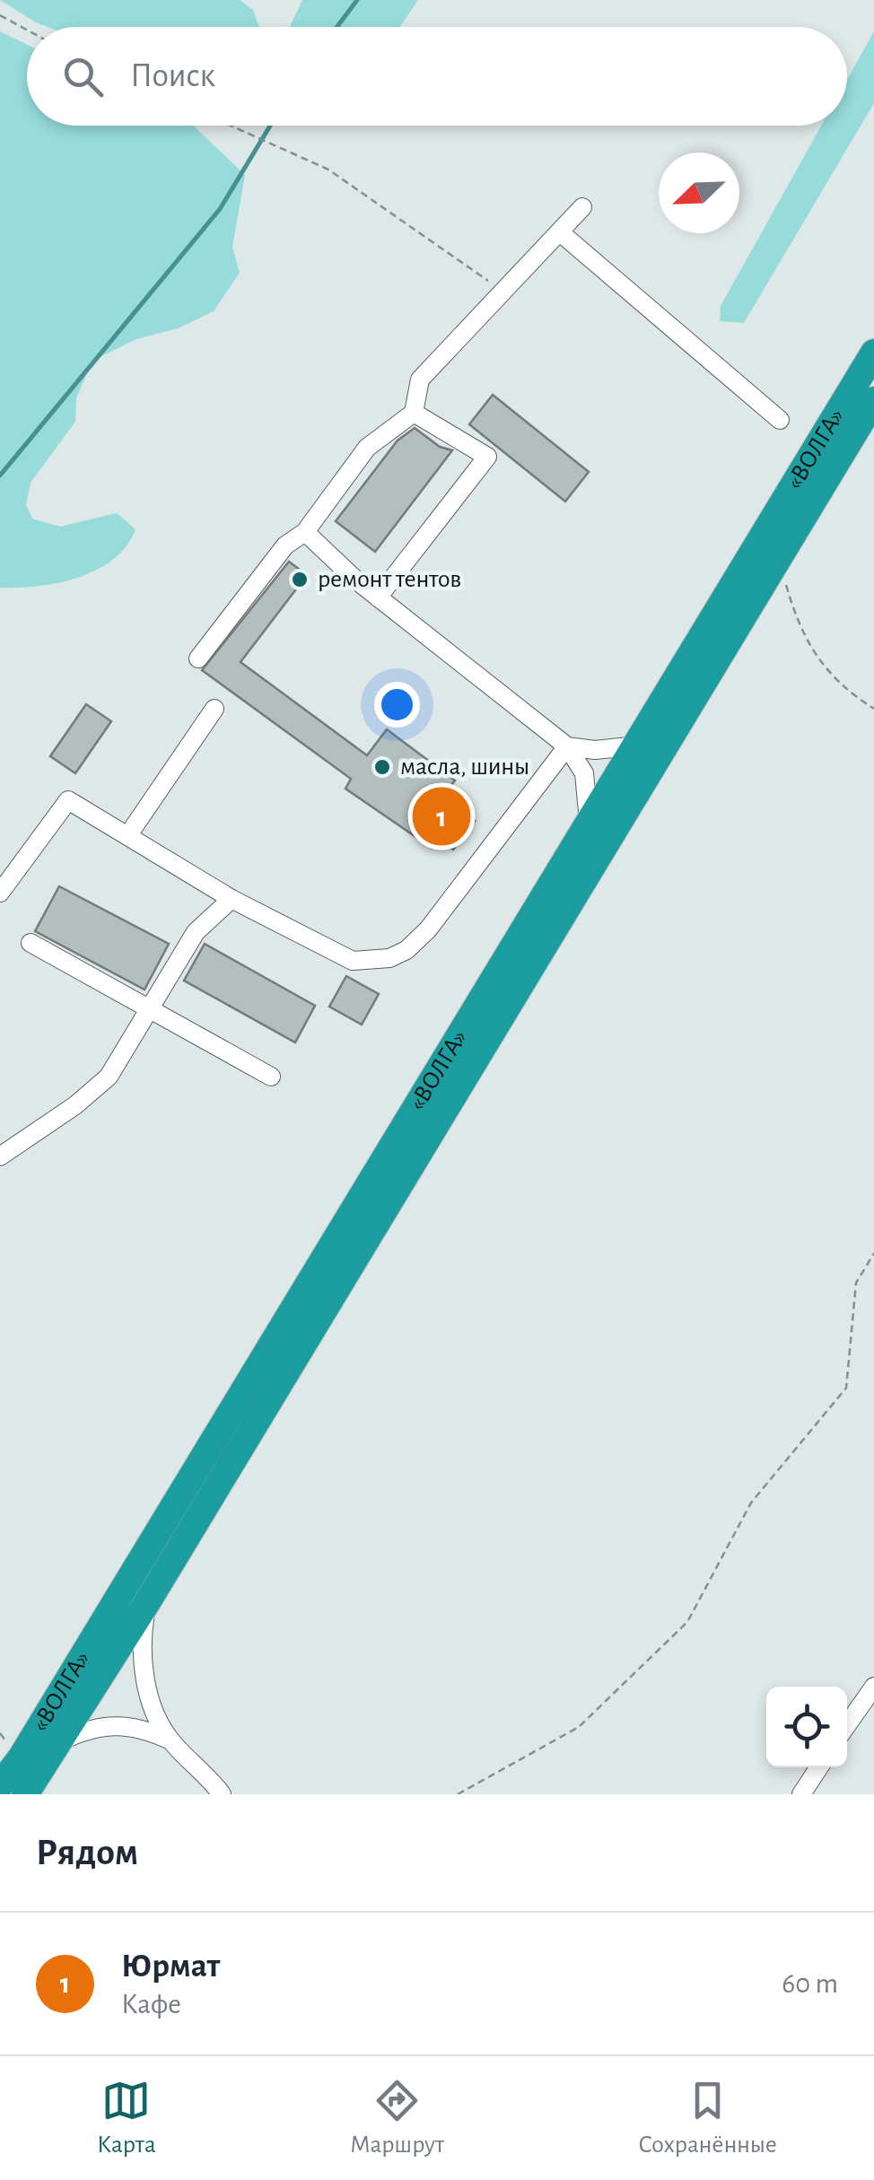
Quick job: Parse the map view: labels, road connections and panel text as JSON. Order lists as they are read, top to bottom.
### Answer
{
  "streets": {
    "highway": ["«ВОЛГА»"]
  },
  "places": ["ремонт тентов", "масла, шины"],
  "north": "bottom left",
  "page": {
    "search": "Поиск",
    "pins": "1",
    "heading": "Рядом",
    "list": [
      {
        "mark": "1",
        "name": "Юрмат",
        "note": "Кафе",
        "value": "60 m"
      }
    ],
    "nav": ["Карта", "Маршрут", "Сохранённые"]
  }
}
